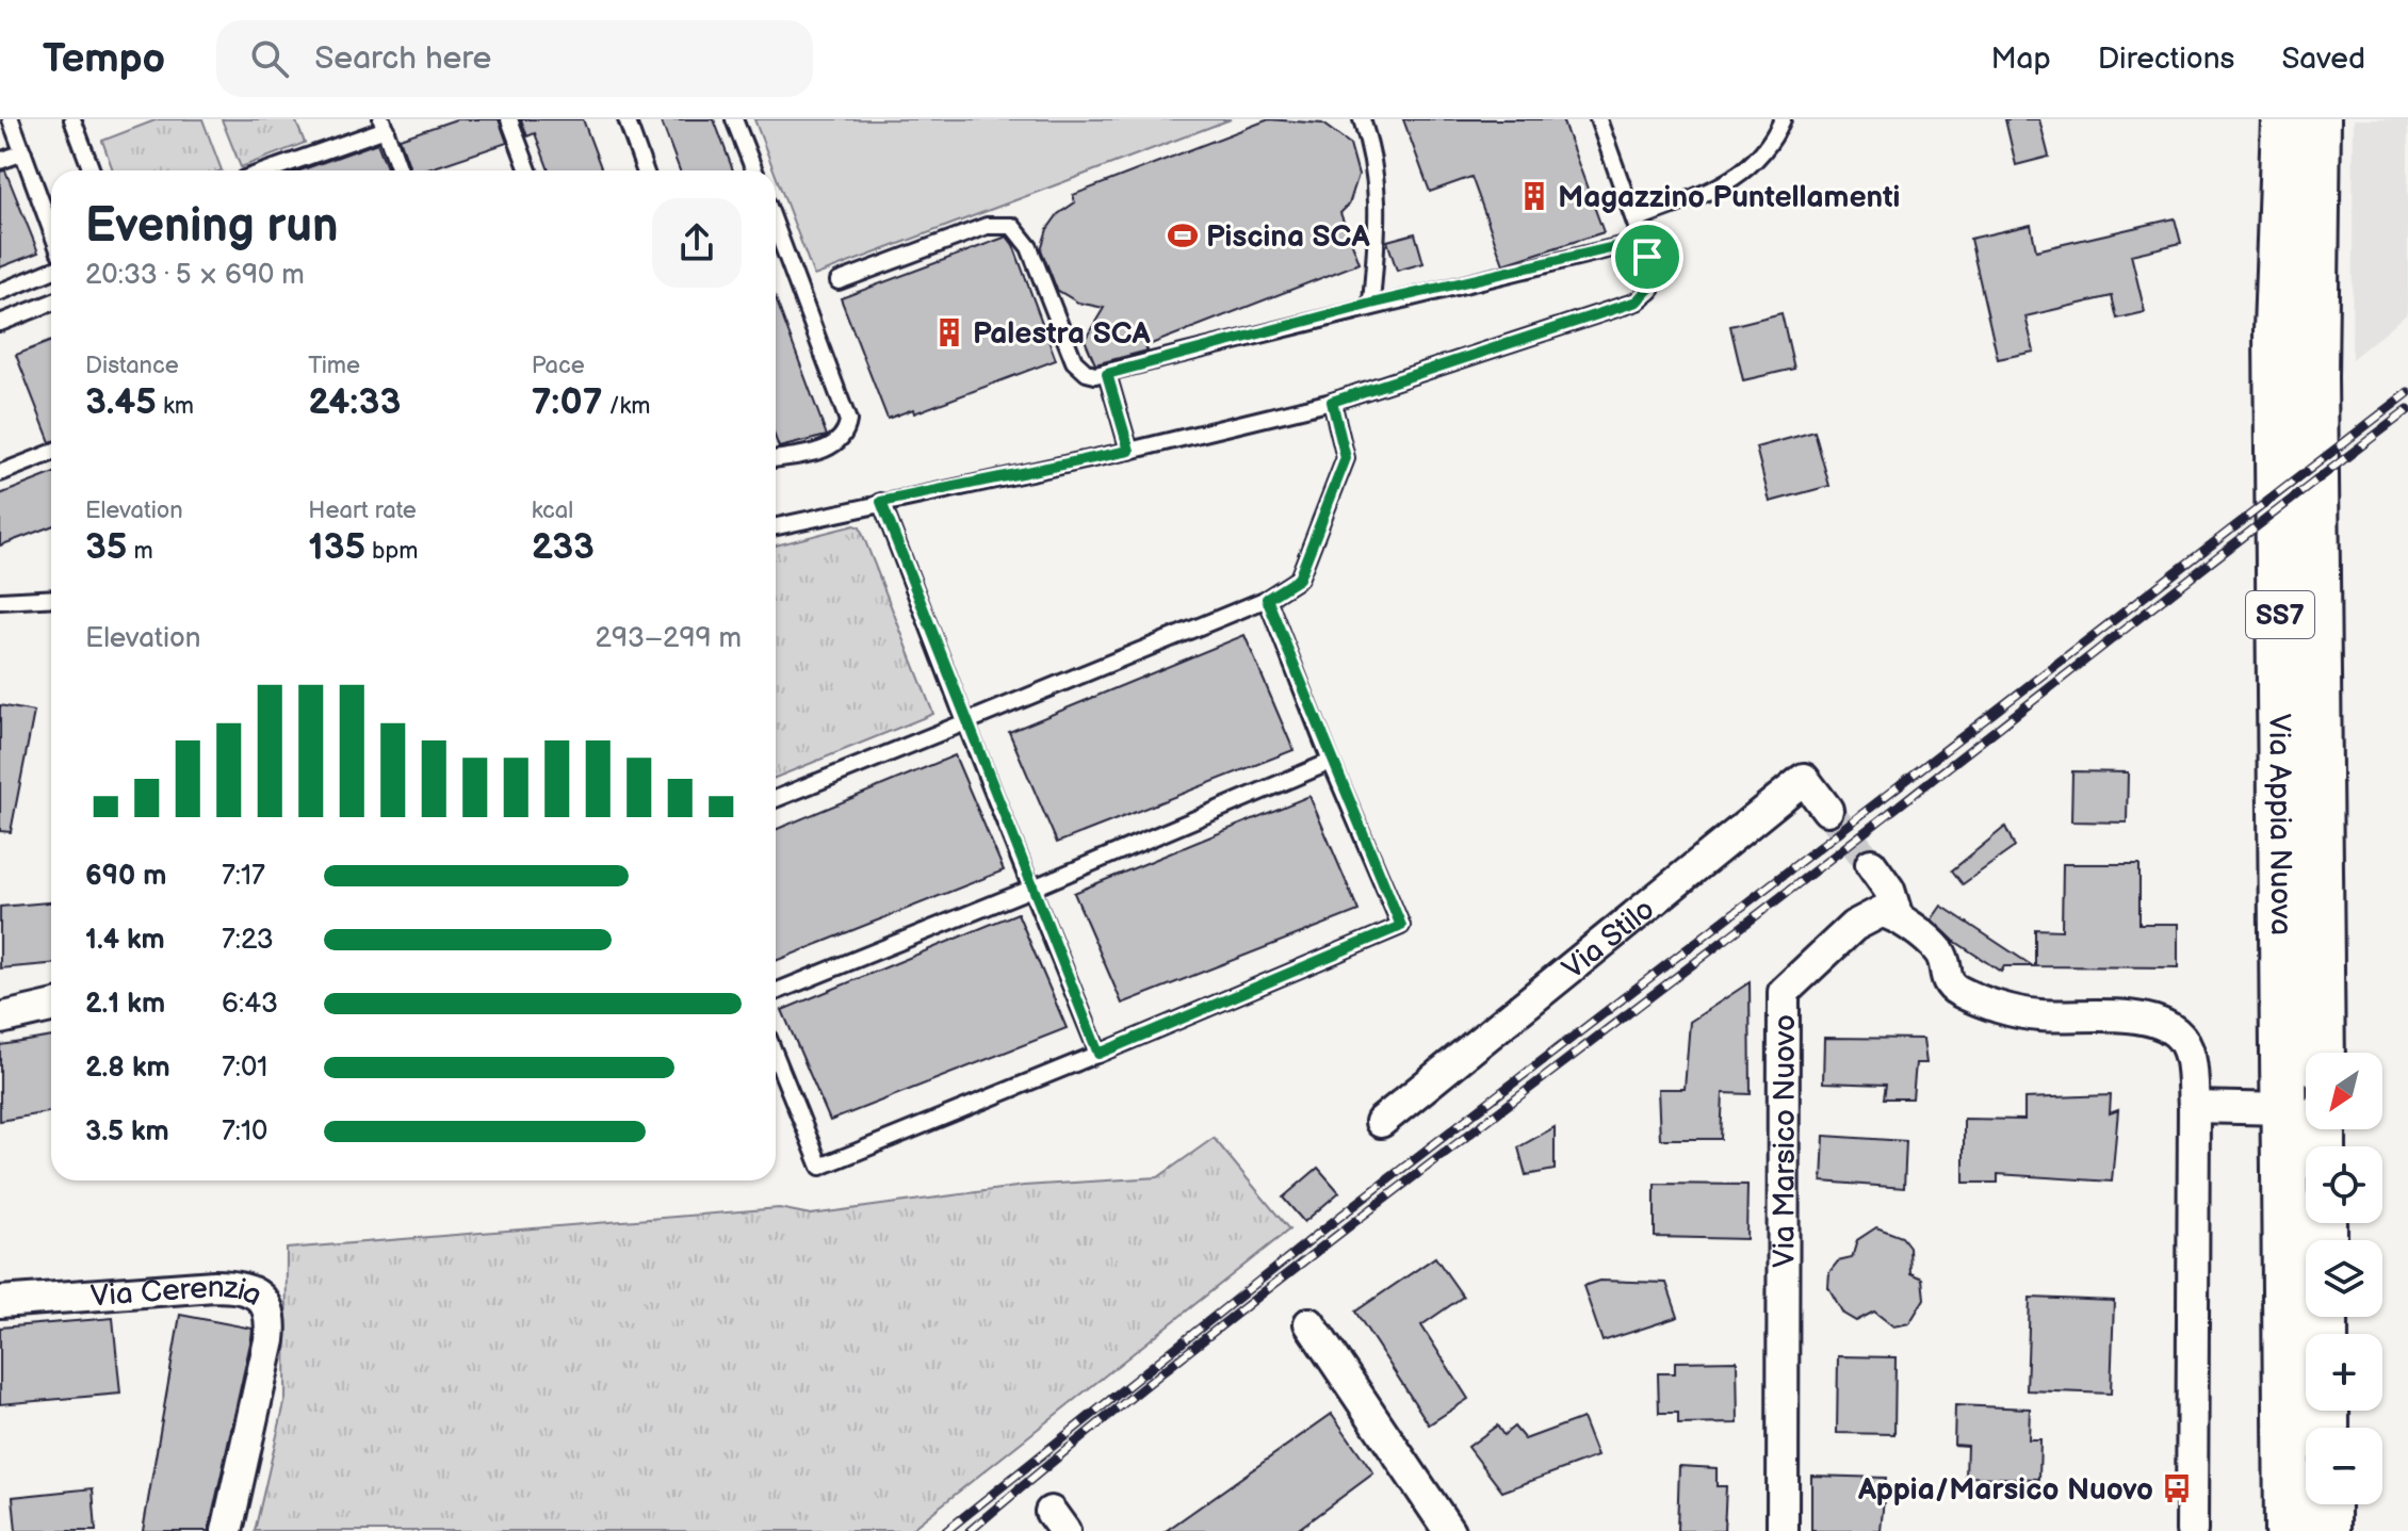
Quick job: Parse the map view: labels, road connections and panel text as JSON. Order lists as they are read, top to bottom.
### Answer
{
  "streets": {
    "main road": ["SS7", "Via Appia Nuova"],
    "street": ["Via Stilo", "Via Marsico Nuovo", "Via Cerenzia"]
  },
  "places": {
    "building": ["Magazzino Puntellamenti", "Palestra SCA"],
    "sports": ["Piscina SCA"],
    "bus stop": ["Appia/Marsico Nuovo"]
  },
  "north": "bottom left",
  "page": {
    "header": "Tempo",
    "search": "Search here",
    "nav": ["Map", "Directions", "Saved"],
    "heading": ["Evening run", "20:33 · 5 × 690 m"],
    "stats": [
      ["Distance", "3.45 km"],
      ["Time", "24:33"],
      ["Pace", "7:07 /km"],
      ["Elevation", "35 m"],
      ["Heart rate", "135 bpm"],
      ["kcal", "233"]
    ],
    "chart": ["Elevation", "293–299 m"],
    "list": [
      {
        "name": "690 m",
        "note": "7:17"
      },
      {
        "name": "1.4 km",
        "note": "7:23"
      },
      {
        "name": "2.1 km",
        "note": "6:43"
      },
      {
        "name": "2.8 km",
        "note": "7:01"
      },
      {
        "name": "3.5 km",
        "note": "7:10"
      }
    ],
    "map_buttons": ["+", "−"]
  }
}
